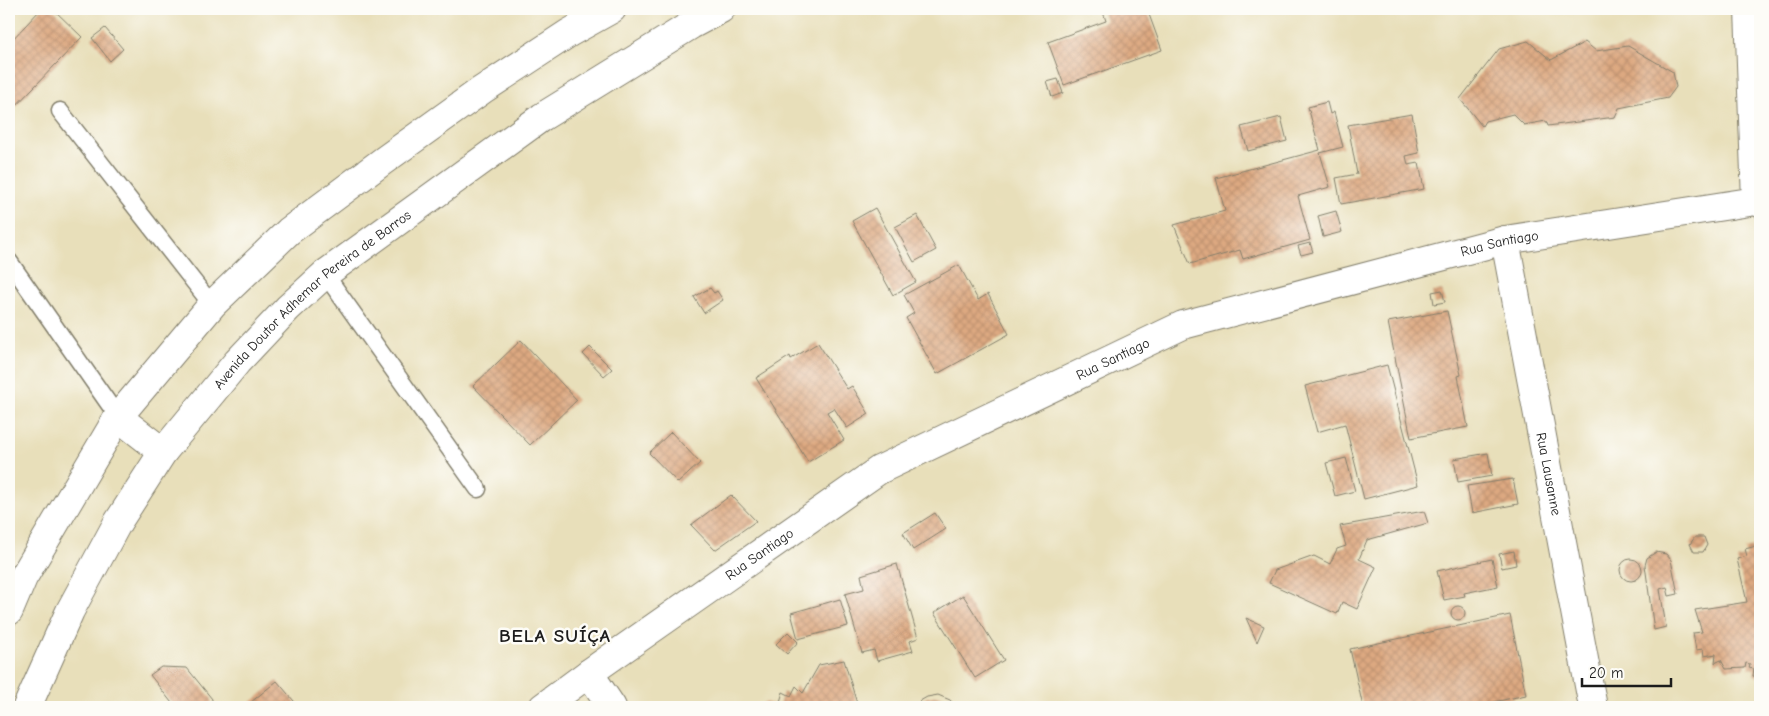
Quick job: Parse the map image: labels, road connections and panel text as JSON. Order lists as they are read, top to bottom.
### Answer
{
  "streets": {
    "street": ["Rua Santiago", "Avenida Doutor Adhemar Pereira de Barros", "Rua Lausanne"]
  },
  "crossings": [
    ["Rua Santiago", "Rua Lausanne"]
  ],
  "districts": ["BELA SUÍÇA"],
  "scale_bar": "20 m"
}
